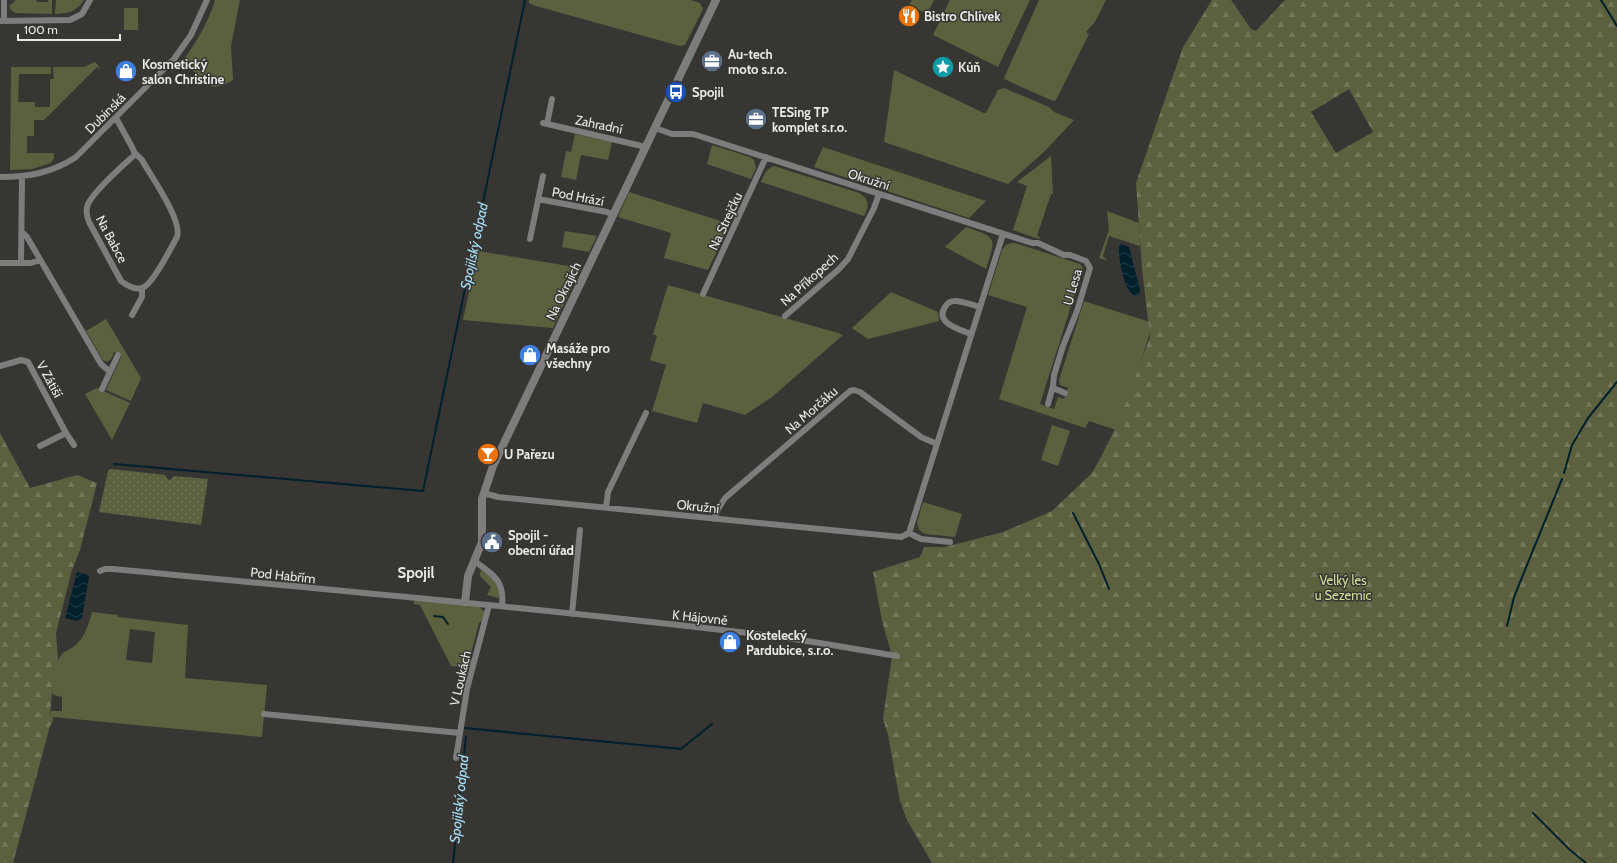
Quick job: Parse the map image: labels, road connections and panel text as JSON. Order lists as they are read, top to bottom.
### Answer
{
  "streets": {
    "street": [
      "Dubinská",
      "Zahradní",
      "Okružní",
      "Pod Hrází",
      "Na Strejčku",
      "Na Babce",
      "Na Příkopech",
      "U Lesa",
      "Na Okrajích",
      "V Zátiší",
      "Na Morčáku",
      "Pod Habřím",
      "K Hájovně",
      "V Loukách"
    ]
  },
  "crossings": [
    ["Zahradní", "Na Okrajích"],
    ["Okružní", "Na Strejčku"],
    ["Okružní", "Na Příkopech"],
    ["Okružní", "U Lesa"],
    ["Okružní", "Na Okrajích"],
    ["Okružní", "Na Morčáku"],
    ["Pod Hrází", "Na Okrajích"],
    ["Na Okrajích", "Pod Habřím"],
    ["Na Okrajích", "K Hájovně"],
    ["Pod Habřím", "K Hájovně"],
    ["K Hájovně", "V Loukách"]
  ],
  "districts": ["Spojil"],
  "water": ["Spojilský odpad"],
  "parks": ["Velký les u Sezemic"],
  "places": {
    "restaurant": ["Bistro Chlívek"],
    "office": ["Au-tech moto s.r.o.", "TESing TP komplet s.r.o."],
    "place": ["Kůň"],
    "shop": ["Kosmetický salon Christine", "Masáže pro všechny", "Kostelecký Pardubice, s.r.o."],
    "bus stop": ["Spojil"],
    "bar": ["U Pařezu"],
    "public building": ["Spojil - obecní úřad"]
  },
  "scale_bar": "100 m"
}
